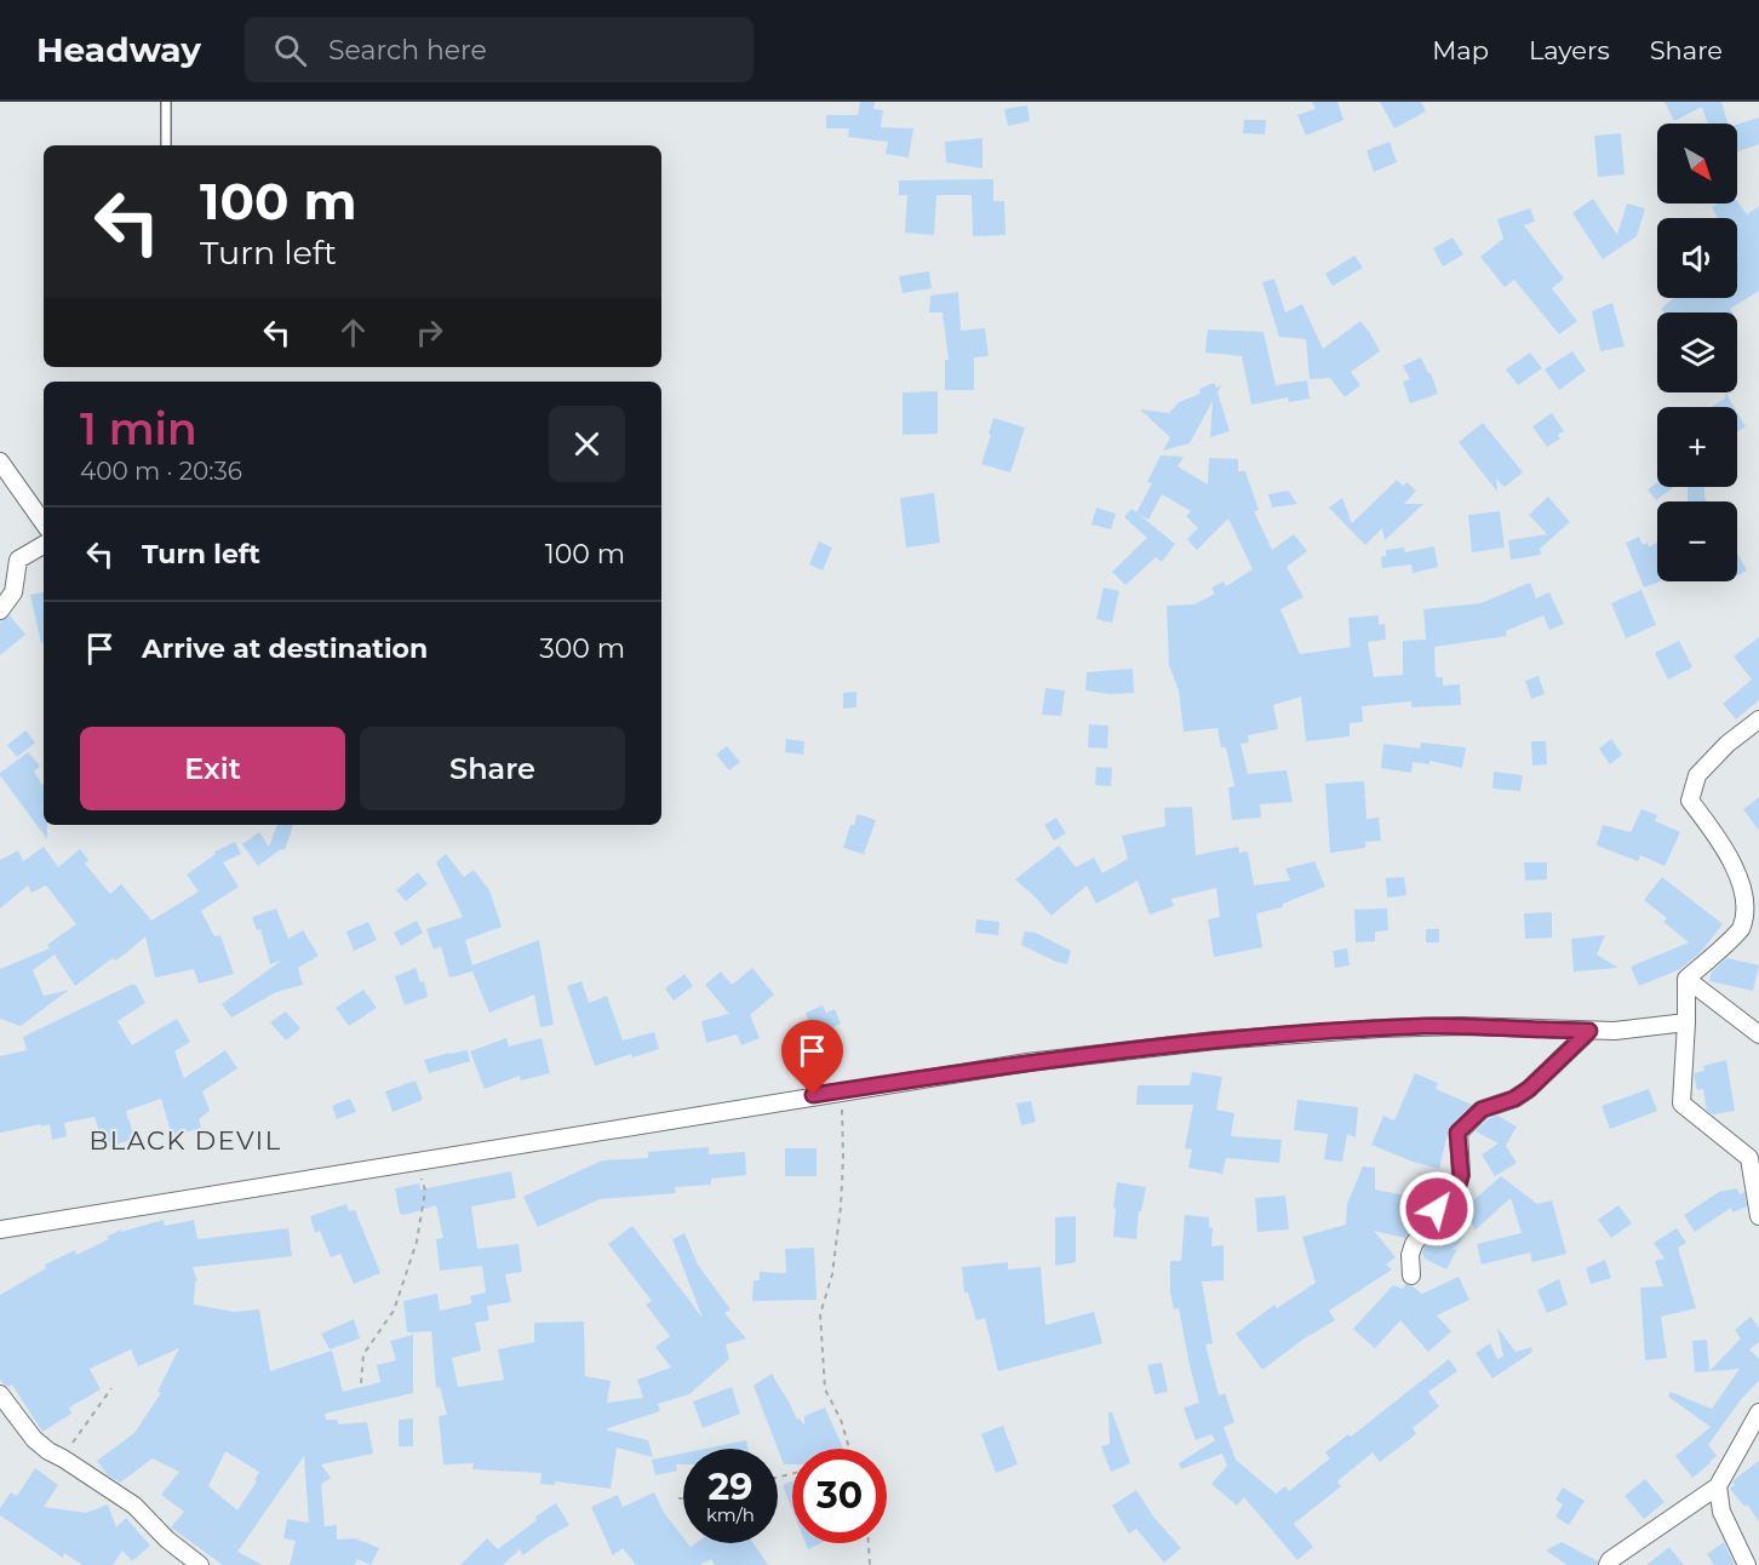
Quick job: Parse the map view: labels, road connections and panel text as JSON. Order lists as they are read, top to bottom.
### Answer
{
  "districts": ["BLACK DEVIL"],
  "north": "bottom right",
  "page": {
    "header": "Headway",
    "search": "Search here",
    "nav": ["Map", "Layers", "Share"],
    "map_buttons": ["+", "−"],
    "turn": ["100 m", "Turn left"],
    "heading": ["1 min", "400 m · 20:36"],
    "list": [
      {
        "name": "Turn left",
        "value": "100 m"
      },
      {
        "name": "Arrive at destination",
        "value": "300 m"
      }
    ],
    "buttons": ["Exit", "Share"],
    "speed": "29 km/h",
    "limit": "30"
  }
}
